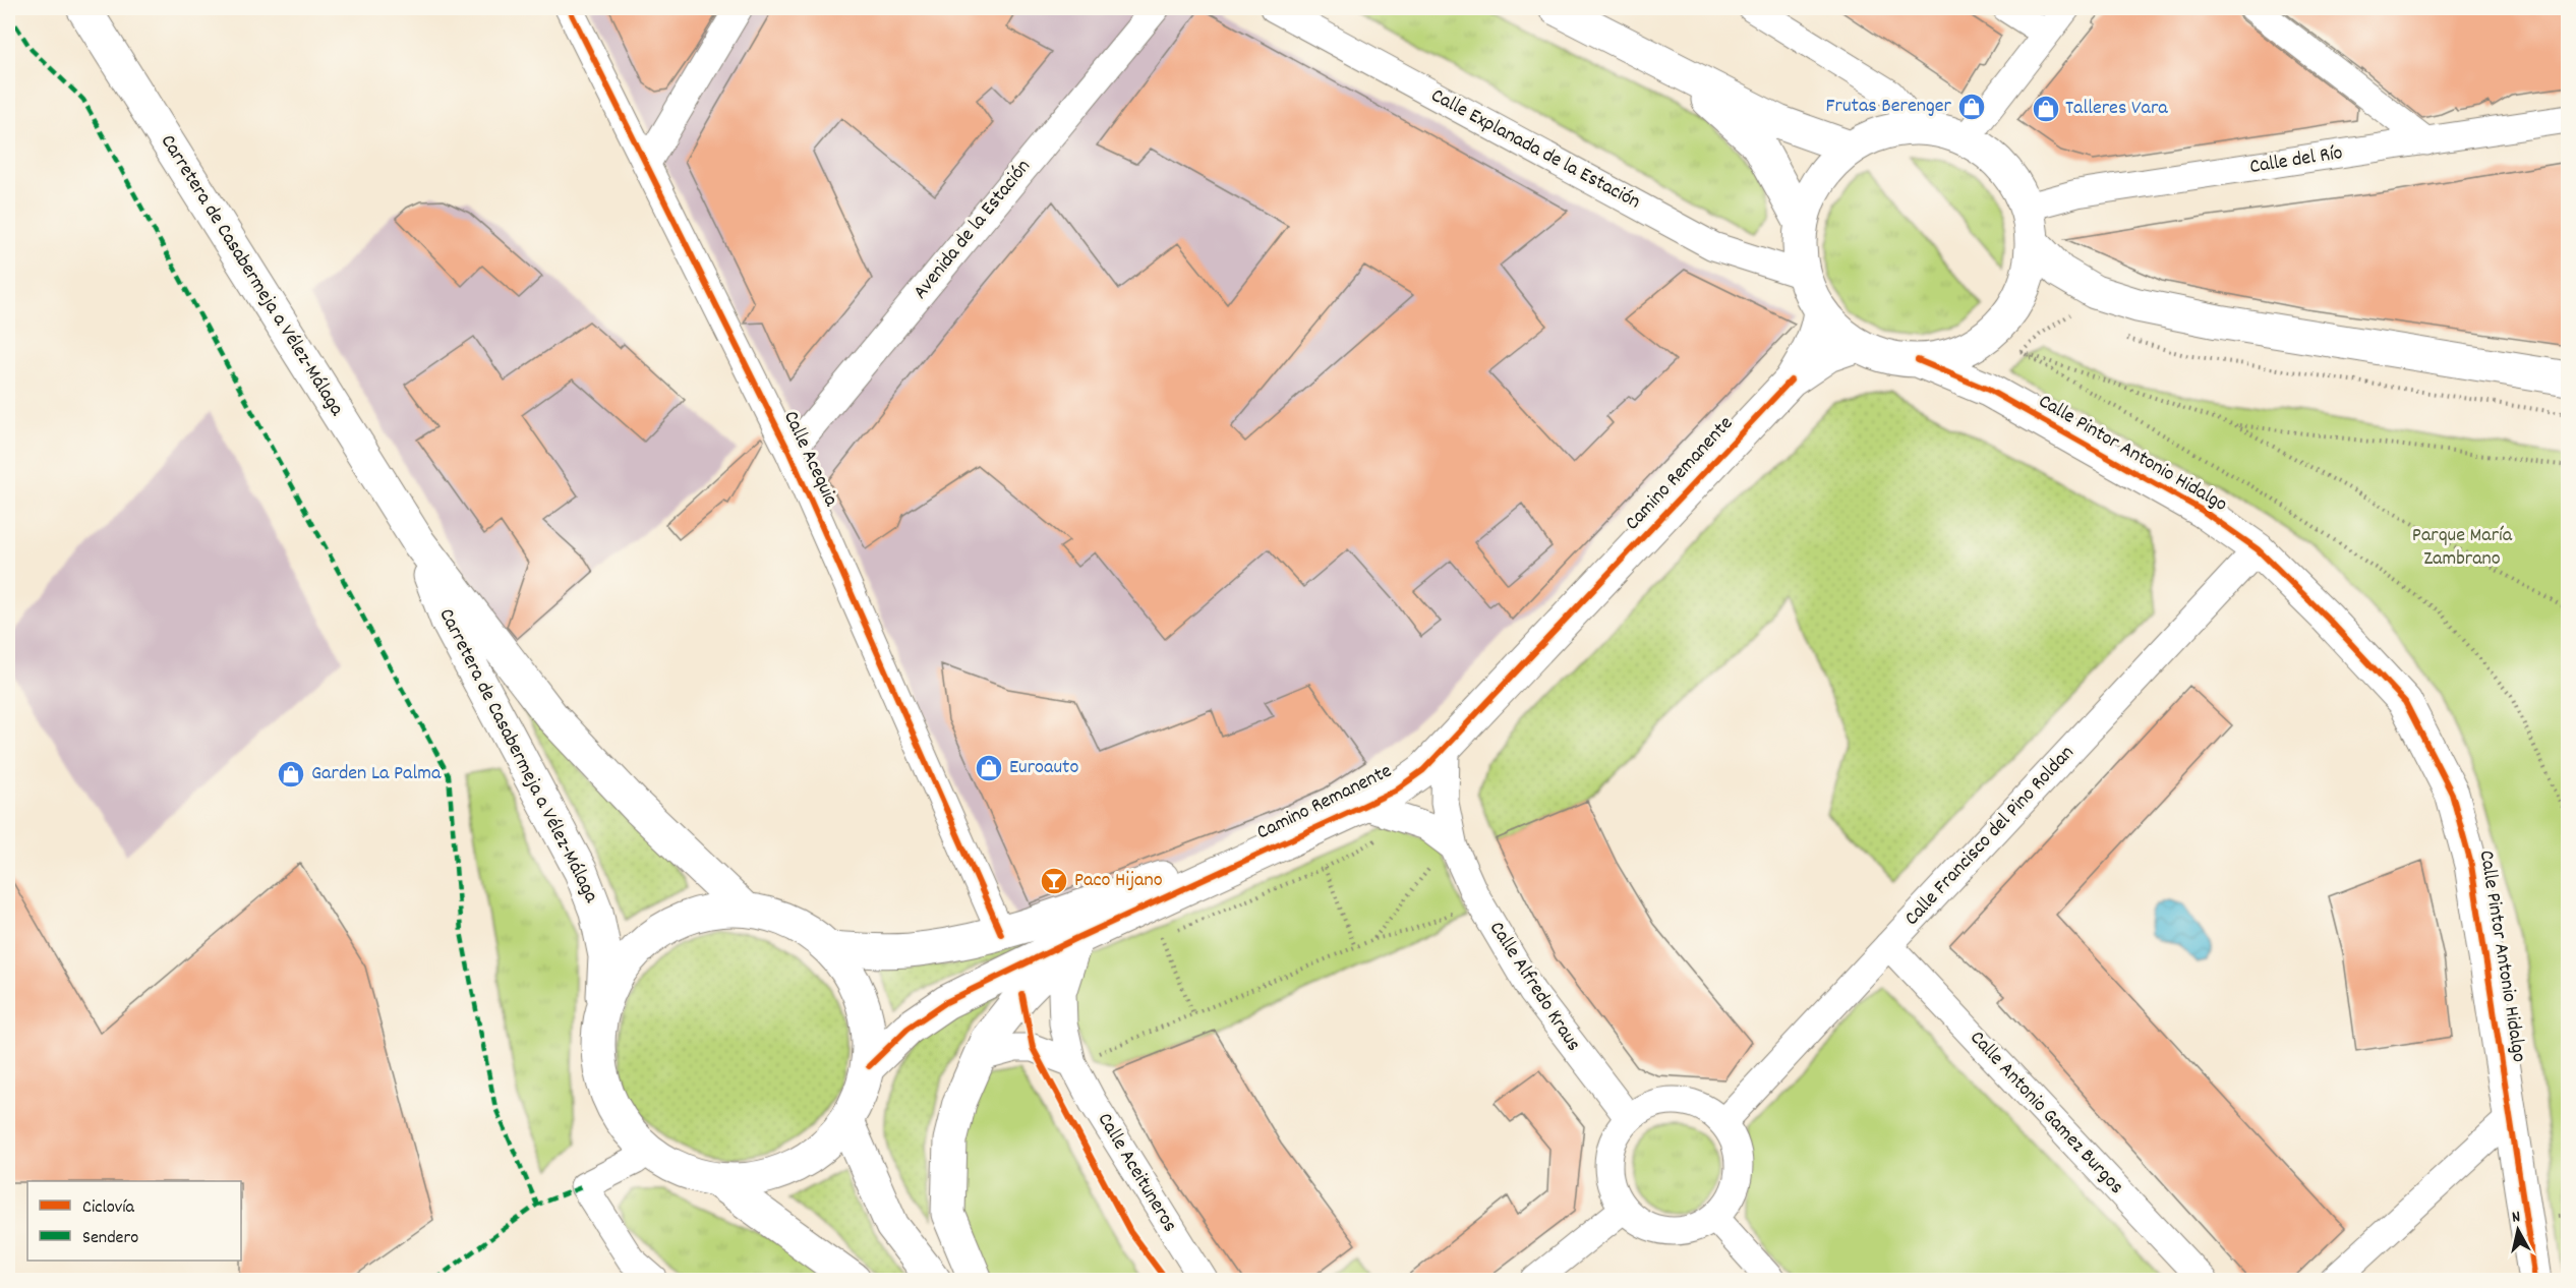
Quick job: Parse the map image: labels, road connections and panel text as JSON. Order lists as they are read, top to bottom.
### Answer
{
  "streets": {
    "street": [
      "Calle Explanada de la Estación",
      "Calle del Río",
      "Avenida de la Estación",
      "Carretera de Casabermeja a Vélez-Málaga",
      "Calle Pintor Antonio Hidalgo",
      "Calle Acequia",
      "Camino Remanente",
      "Calle Francisco del Pino Roldan",
      "Calle Alfredo Kraus",
      "Calle Antonio Gamez Burgos",
      "Calle Aceituneros"
    ]
  },
  "crossings": [
    ["Avenida de la Estación", "Calle Acequia"],
    ["Calle Pintor Antonio Hidalgo", "Calle Francisco del Pino Roldan"],
    ["Camino Remanente", "Calle Alfredo Kraus"],
    ["Camino Remanente", "Calle Aceituneros"],
    ["Calle Francisco del Pino Roldan", "Calle Alfredo Kraus"],
    ["Calle Francisco del Pino Roldan", "Calle Antonio Gamez Burgos"]
  ],
  "parks": ["Parque María Zambrano"],
  "places": {
    "shop": [
      "Frutas Berenger",
      "Talleres Vara",
      "Euroauto",
      "Garden La Palma"
    ],
    "bar": ["Paco Hijano"]
  },
  "legend": ["Ciclovía", "Sendero"],
  "north": "top"
}
